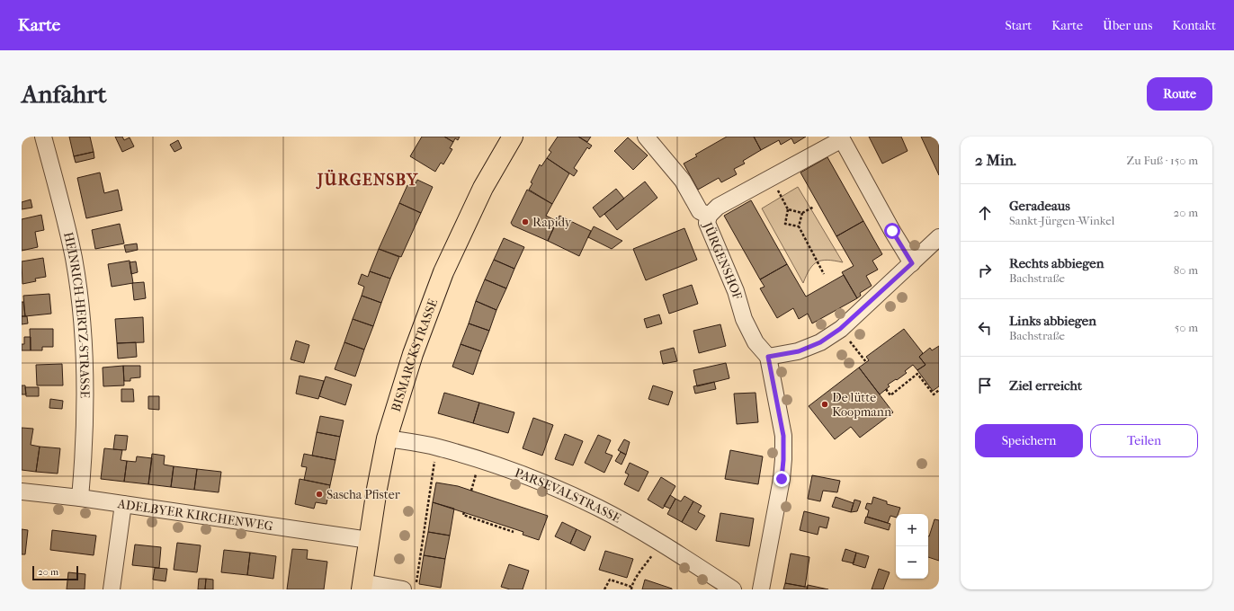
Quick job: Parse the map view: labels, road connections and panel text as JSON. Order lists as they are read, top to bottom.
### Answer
{
  "streets": {
    "main road": ["BISMARCKSTRASSE"],
    "street": [
      "JÜRGENSHOF",
      "HEINRICH-HERTZ-STRASSE",
      "PARSEVALSTRASSE",
      "ADELBYER KIRCHENWEG"
    ]
  },
  "crossings": [
    ["HEINRICH-HERTZ-STRASSE", "ADELBYER KIRCHENWEG"],
    ["BISMARCKSTRASSE", "PARSEVALSTRASSE"],
    ["BISMARCKSTRASSE", "ADELBYER KIRCHENWEG"]
  ],
  "districts": ["JÜRGENSBY"],
  "places": ["Rapidy", "De lütte Koopmann", "Sascha Pfister"],
  "scale_bar": "20 m",
  "page": {
    "header": "Karte",
    "nav": [
      "Start",
      "Karte",
      "Über uns",
      "Kontakt"
    ],
    "buttons": [
      "Route",
      ["Speichern", "Teilen"]
    ],
    "title": "Anfahrt",
    "heading": ["2 Min.", "Zu Fuß · 150 m"],
    "list": [
      ["Geradeaus", "Sankt-Jürgen-Winkel", "20 m"],
      ["Rechts abbiegen", "Bachstraße", "80 m"],
      ["Links abbiegen", "Bachstraße", "50 m"],
      "Ziel erreicht"
    ],
    "map_buttons": ["+", "−"],
    "scale": "20 m"
  }
}
